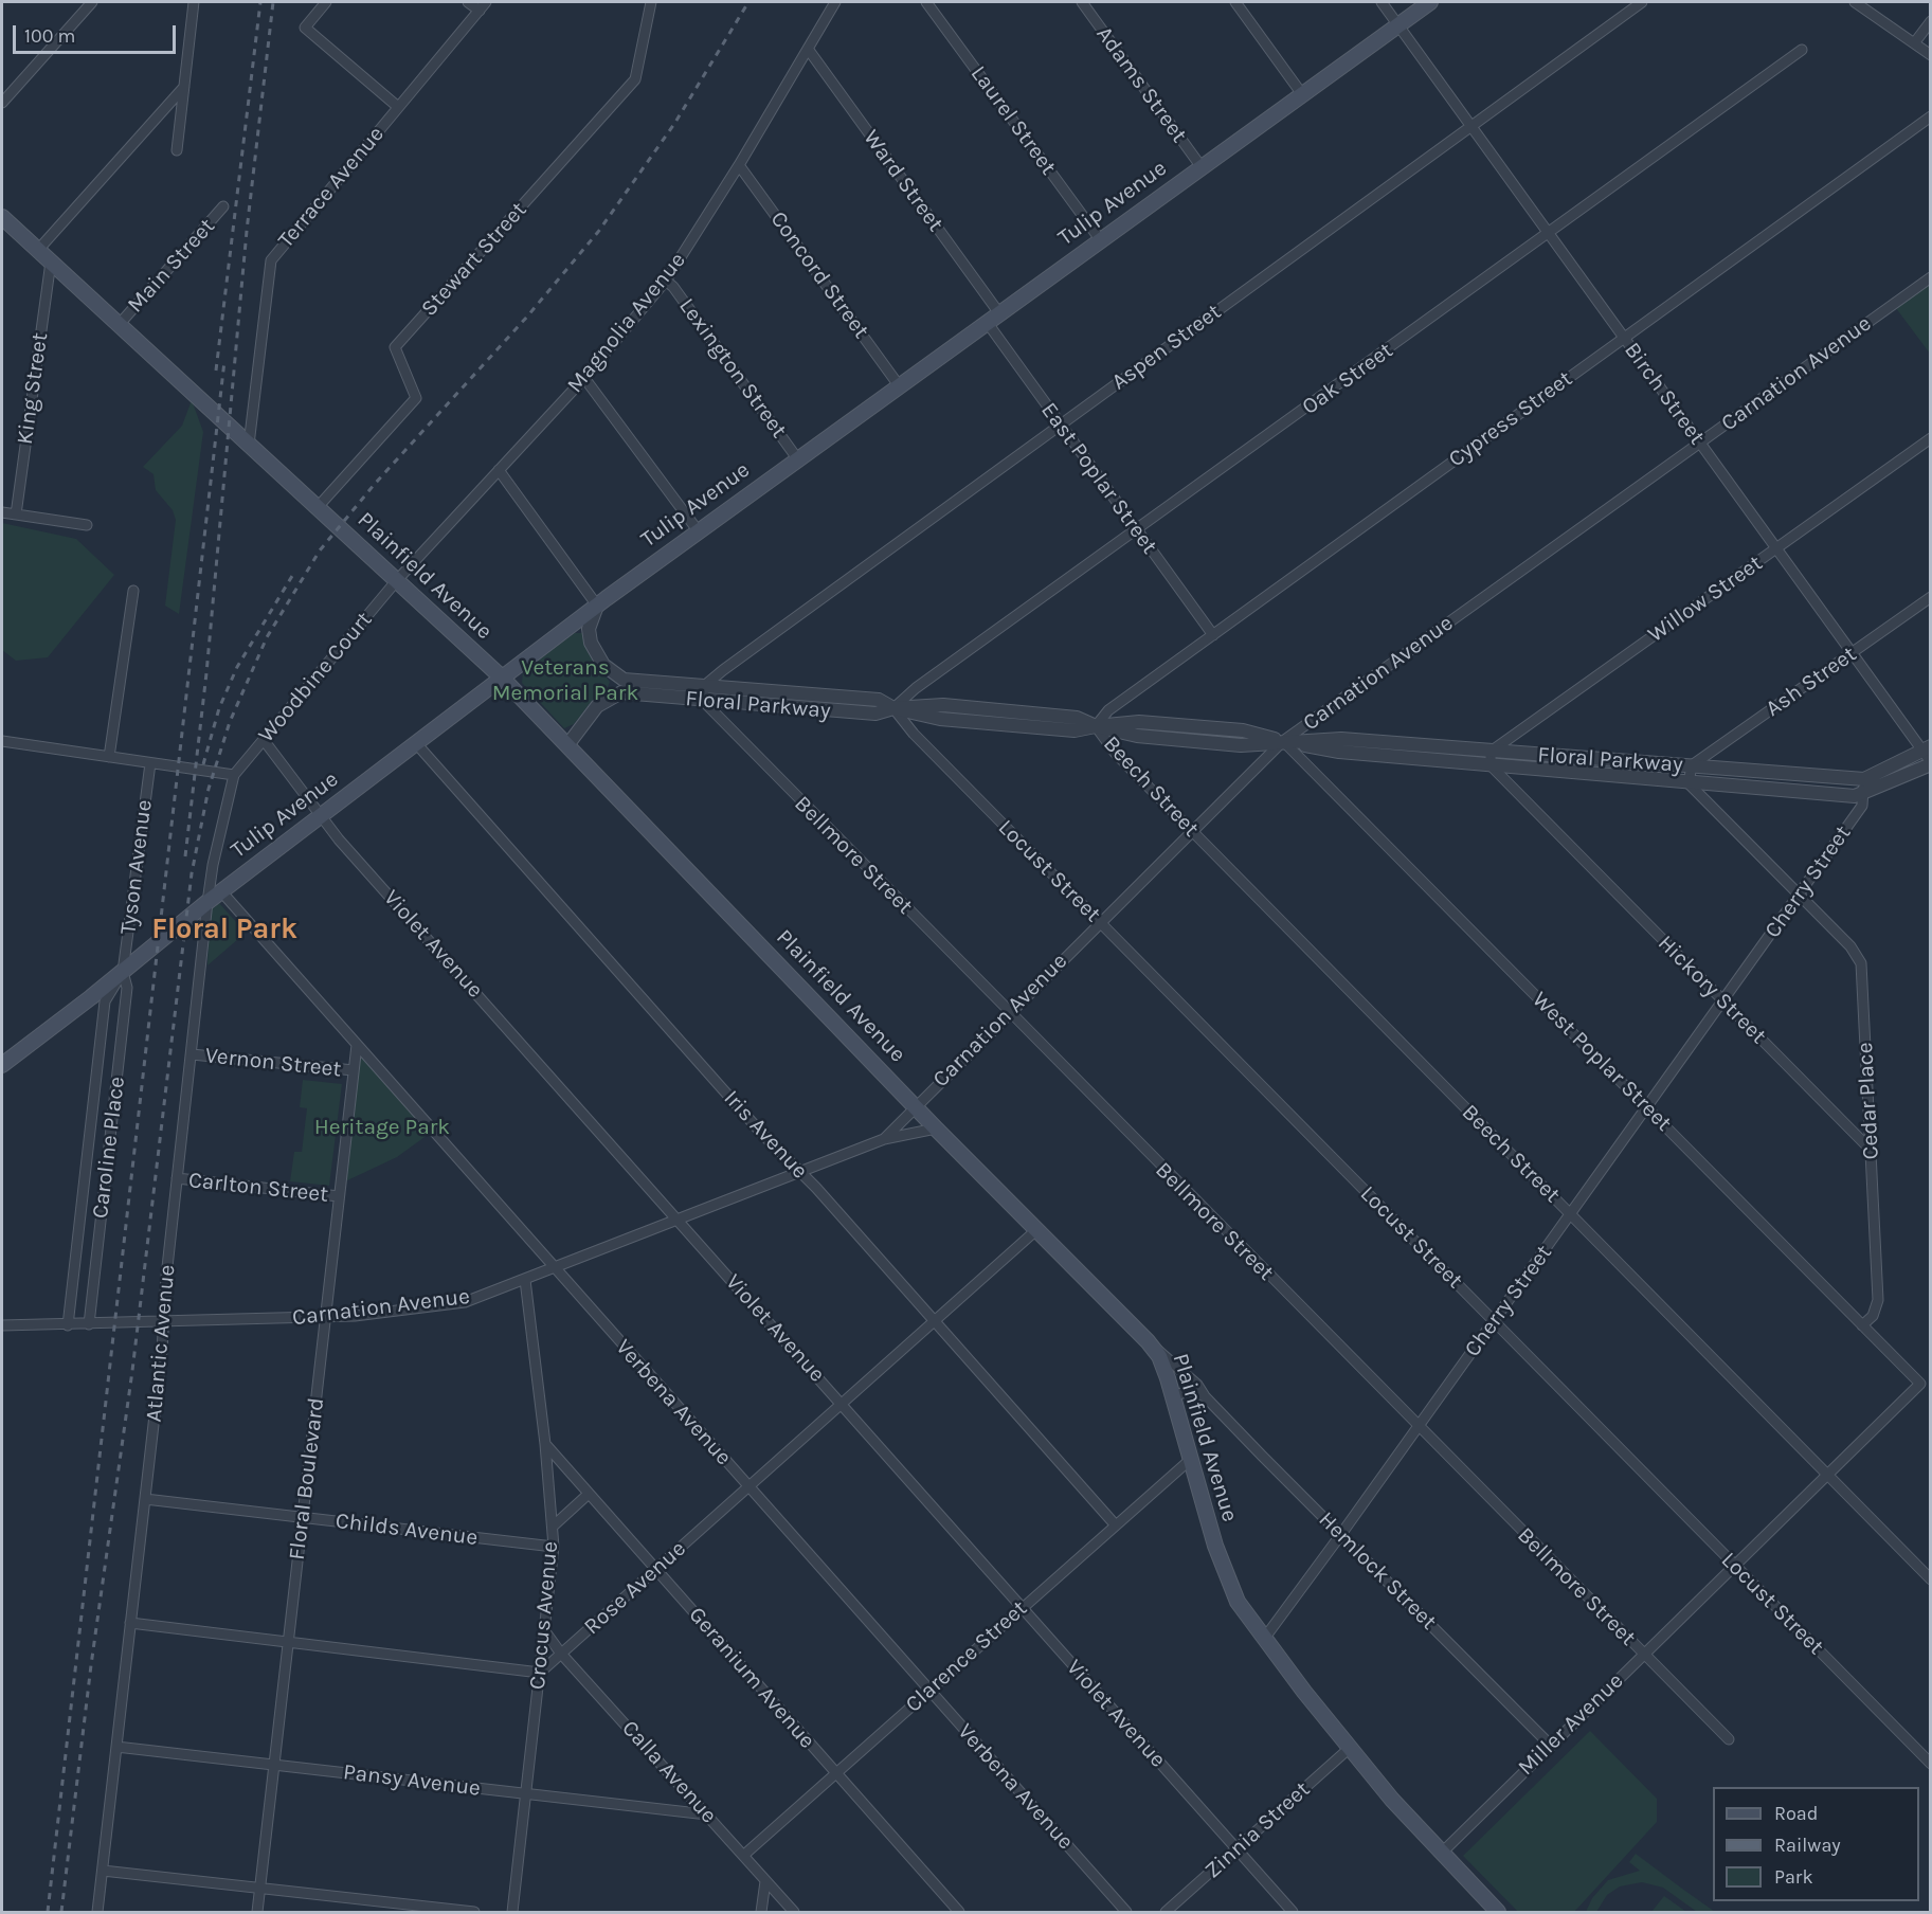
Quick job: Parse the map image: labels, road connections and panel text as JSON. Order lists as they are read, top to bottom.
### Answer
{
  "streets": {
    "main road": ["Tulip Avenue", "Plainfield Avenue"],
    "street": [
      "Adams Street",
      "Laurel Street",
      "Ward Street",
      "Terrace Avenue",
      "Stewart Street",
      "Main Street",
      "Concord Street",
      "Magnolia Avenue",
      "Aspen Street",
      "Lexington Street",
      "Carnation Avenue",
      "Oak Street",
      "King Street",
      "Birch Street",
      "Cypress Street",
      "East Poplar Street",
      "Willow Street",
      "Woodbine Court",
      "Ash Street",
      "Floral Parkway",
      "Beech Street",
      "Bellmore Street",
      "Tyson Avenue",
      "Locust Street",
      "Cherry Street",
      "Violet Avenue",
      "Hickory Street",
      "West Poplar Street",
      "Vernon Street",
      "Cedar Place",
      "Iris Avenue",
      "Caroline Place",
      "Carlton Street",
      "Atlantic Avenue",
      "Verbena Avenue",
      "Floral Boulevard",
      "Childs Avenue",
      "Hemlock Street",
      "Rose Avenue",
      "Crocus Avenue",
      "Clarence Street",
      "Geranium Avenue",
      "Miller Avenue",
      "Calla Avenue",
      "Pansy Avenue",
      "Zinnia Street"
    ]
  },
  "crossings": [
    ["Adams Street", "Tulip Avenue"],
    ["Laurel Street", "Tulip Avenue"],
    ["Ward Street", "Tulip Avenue"],
    ["Ward Street", "Magnolia Avenue"],
    ["Ward Street", "East Poplar Street"],
    ["Terrace Avenue", "Plainfield Avenue"],
    ["Tulip Avenue", "Concord Street"],
    ["Tulip Avenue", "Lexington Street"],
    ["Tulip Avenue", "Birch Street"],
    ["Tulip Avenue", "East Poplar Street"],
    ["Tulip Avenue", "Plainfield Avenue"],
    ["Tulip Avenue", "Tyson Avenue"],
    ["Tulip Avenue", "Violet Avenue"],
    ["Tulip Avenue", "Iris Avenue"],
    ["Tulip Avenue", "Caroline Place"],
    ["Tulip Avenue", "Atlantic Avenue"],
    ["Tulip Avenue", "Verbena Avenue"],
    ["Stewart Street", "Plainfield Avenue"],
    ["Main Street", "Plainfield Avenue"],
    ["Concord Street", "Magnolia Avenue"],
    ["Magnolia Avenue", "Lexington Street"],
    ["Magnolia Avenue", "Plainfield Avenue"],
    ["Magnolia Avenue", "Woodbine Court"],
    ["Aspen Street", "Birch Street"],
    ["Aspen Street", "East Poplar Street"],
    ["Aspen Street", "Floral Parkway"],
    ["Carnation Avenue", "Birch Street"],
    ["Carnation Avenue", "Plainfield Avenue"],
    ["Carnation Avenue", "Floral Parkway"],
    ["Carnation Avenue", "Beech Street"],
    ["Carnation Avenue", "Bellmore Street"],
    ["Carnation Avenue", "Locust Street"],
    ["Carnation Avenue", "Violet Avenue"],
    ["Carnation Avenue", "West Poplar Street"],
    ["Carnation Avenue", "Iris Avenue"],
    ["Carnation Avenue", "Caroline Place"],
    ["Carnation Avenue", "Atlantic Avenue"],
    ["Carnation Avenue", "Verbena Avenue"],
    ["Carnation Avenue", "Floral Boulevard"],
    ["Carnation Avenue", "Crocus Avenue"],
    ["Oak Street", "Birch Street"],
    ["Oak Street", "East Poplar Street"],
    ["Oak Street", "Floral Parkway"],
    ["Oak Street", "Locust Street"],
    ["King Street", "Plainfield Avenue"],
    ["Birch Street", "Cypress Street"],
    ["Birch Street", "Willow Street"],
    ["Birch Street", "Ash Street"],
    ["Birch Street", "Floral Parkway"],
    ["Cypress Street", "East Poplar Street"],
    ["Cypress Street", "Floral Parkway"],
    ["Cypress Street", "Beech Street"],
    ["Plainfield Avenue", "Woodbine Court"],
    ["Plainfield Avenue", "Cherry Street"],
    ["Plainfield Avenue", "Hemlock Street"],
    ["Plainfield Avenue", "Rose Avenue"],
    ["Plainfield Avenue", "Clarence Street"],
    ["Plainfield Avenue", "Miller Avenue"],
    ["Plainfield Avenue", "Zinnia Street"],
    ["Willow Street", "Floral Parkway"],
    ["Woodbine Court", "Violet Avenue"],
    ["Woodbine Court", "Atlantic Avenue"],
    ["Ash Street", "Floral Parkway"],
    ["Floral Parkway", "Beech Street"],
    ["Floral Parkway", "Bellmore Street"],
    ["Floral Parkway", "Locust Street"],
    ["Floral Parkway", "Cherry Street"],
    ["Floral Parkway", "Hickory Street"],
    ["Floral Parkway", "West Poplar Street"],
    ["Floral Parkway", "Cedar Place"],
    ["Beech Street", "Cherry Street"],
    ["Beech Street", "Miller Avenue"],
    ["Bellmore Street", "Cherry Street"],
    ["Bellmore Street", "Miller Avenue"],
    ["Tyson Avenue", "Caroline Place"],
    ["Locust Street", "Cherry Street"],
    ["Locust Street", "Miller Avenue"],
    ["Cherry Street", "Hickory Street"],
    ["Cherry Street", "West Poplar Street"],
    ["Cherry Street", "Cedar Place"],
    ["Cherry Street", "Hemlock Street"],
    ["Violet Avenue", "Rose Avenue"],
    ["Violet Avenue", "Clarence Street"],
    ["Violet Avenue", "Zinnia Street"],
    ["Hickory Street", "Cedar Place"],
    ["West Poplar Street", "Cedar Place"],
    ["West Poplar Street", "Miller Avenue"],
    ["Vernon Street", "Atlantic Avenue"],
    ["Vernon Street", "Floral Boulevard"],
    ["Iris Avenue", "Rose Avenue"],
    ["Iris Avenue", "Clarence Street"],
    ["Carlton Street", "Atlantic Avenue"],
    ["Carlton Street", "Floral Boulevard"],
    ["Atlantic Avenue", "Childs Avenue"],
    ["Atlantic Avenue", "Pansy Avenue"],
    ["Verbena Avenue", "Floral Boulevard"],
    ["Verbena Avenue", "Rose Avenue"],
    ["Verbena Avenue", "Clarence Street"],
    ["Floral Boulevard", "Childs Avenue"],
    ["Floral Boulevard", "Pansy Avenue"],
    ["Childs Avenue", "Crocus Avenue"],
    ["Hemlock Street", "Miller Avenue"],
    ["Rose Avenue", "Crocus Avenue"],
    ["Rose Avenue", "Geranium Avenue"],
    ["Rose Avenue", "Calla Avenue"],
    ["Crocus Avenue", "Geranium Avenue"],
    ["Crocus Avenue", "Calla Avenue"],
    ["Crocus Avenue", "Pansy Avenue"],
    ["Clarence Street", "Geranium Avenue"],
    ["Clarence Street", "Calla Avenue"],
    ["Calla Avenue", "Pansy Avenue"]
  ],
  "districts": ["Floral Park"],
  "parks": ["Veterans Memorial Park", "Heritage Park"],
  "legend": ["Road", "Railway", "Park"],
  "scale_bar": "100 m"
}
